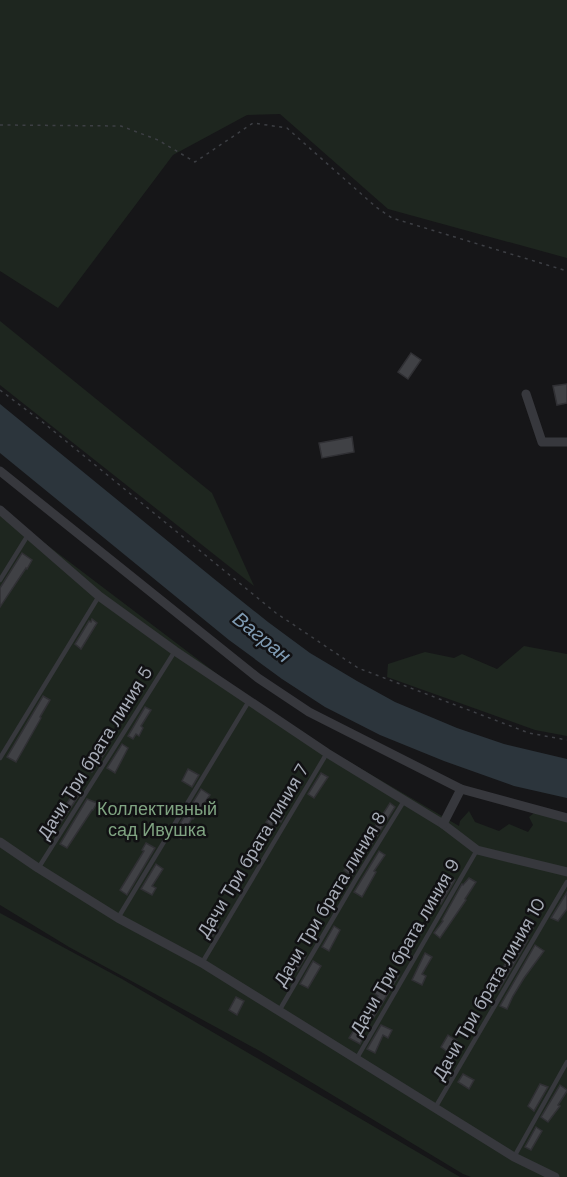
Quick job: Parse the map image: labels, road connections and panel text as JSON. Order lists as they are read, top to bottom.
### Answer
{
  "streets": {
    "lane": [
      "Дачи Три брата линия 5",
      "Дачи Три брата линия 7",
      "Дачи Три брата линия 8",
      "Дачи Три брата линия 9",
      "Дачи Три брата линия 10"
    ]
  },
  "water": ["Вагран"],
  "parks": ["Коллективный сад Ивушка"]
}
